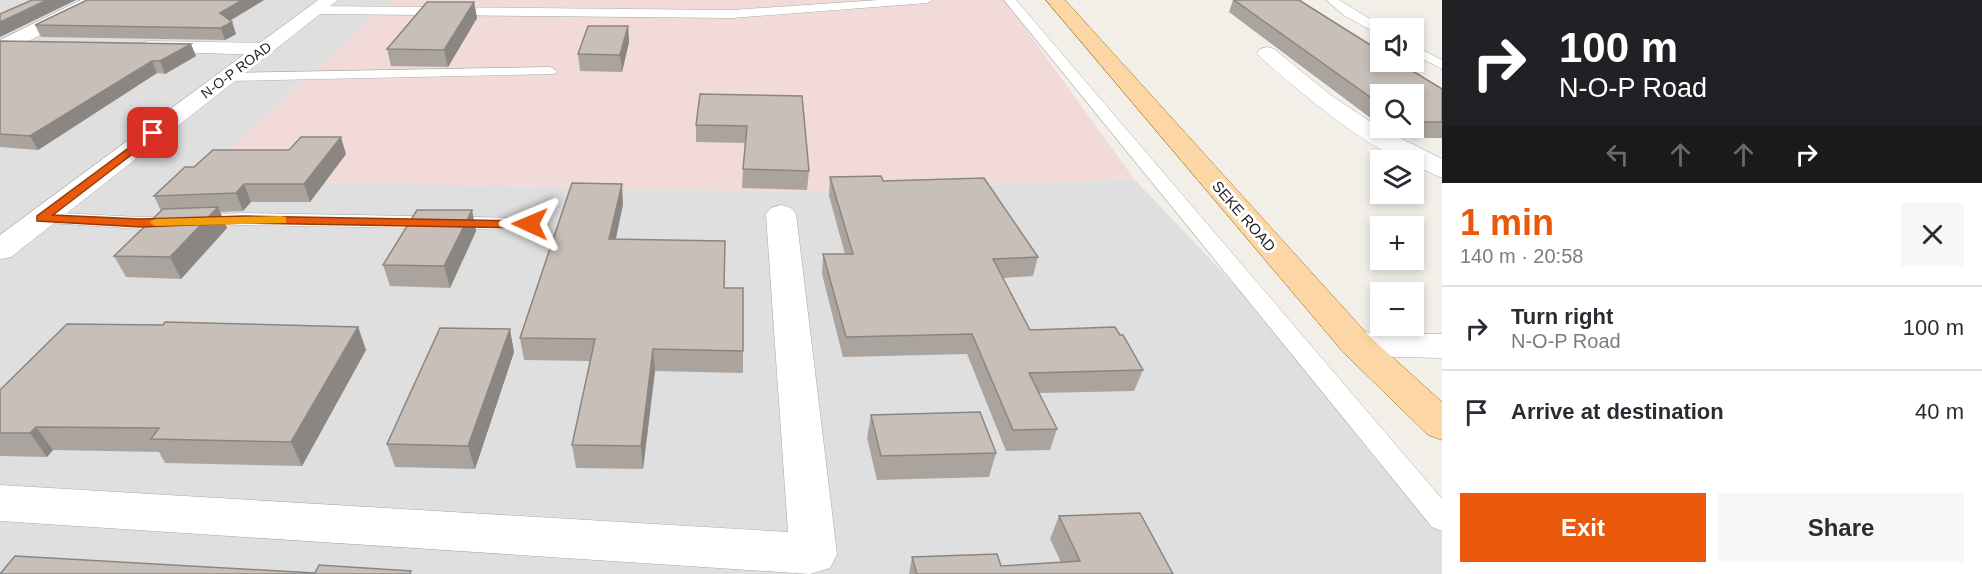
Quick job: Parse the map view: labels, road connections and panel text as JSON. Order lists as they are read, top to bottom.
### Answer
{
  "streets": {
    "main road": ["SEKE ROAD"],
    "street": ["N-O-P ROAD"]
  },
  "page": {
    "turn": ["100 m", "N-O-P Road"],
    "map_buttons": ["+", "−"],
    "heading": ["1 min", "140 m · 20:58"],
    "list": [
      {
        "name": "Turn right",
        "note": "N-O-P Road",
        "value": "100 m"
      },
      {
        "name": "Arrive at destination",
        "value": "40 m"
      }
    ],
    "buttons": ["Exit", "Share"]
  }
}
